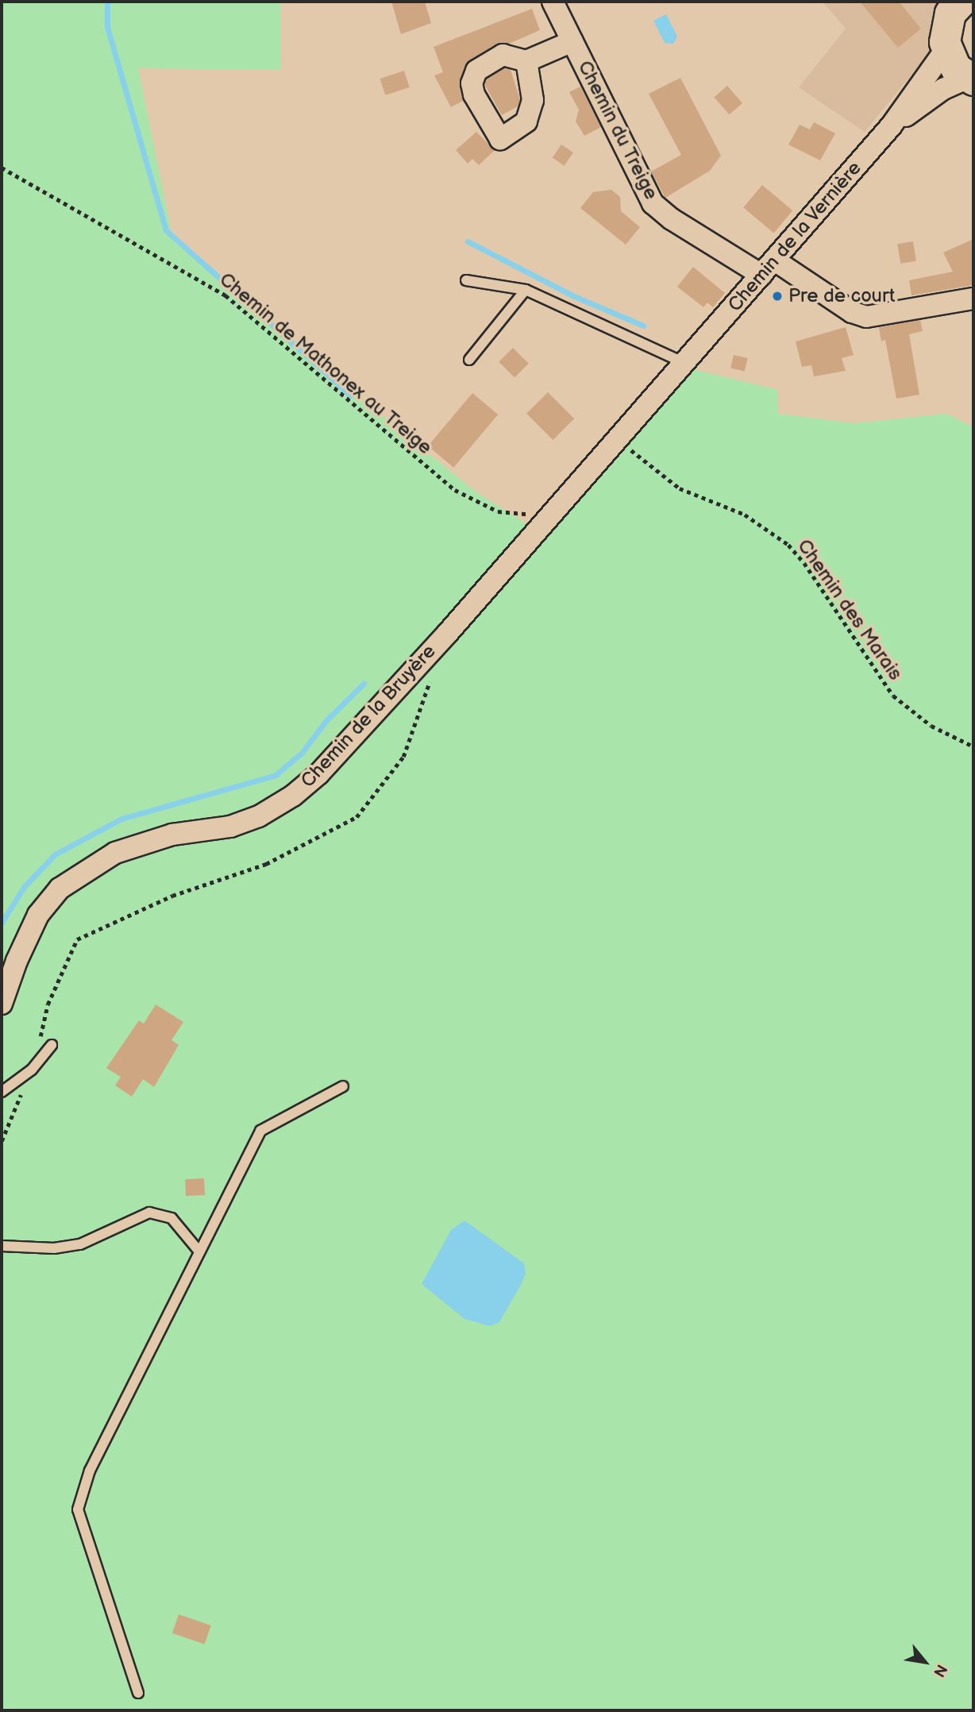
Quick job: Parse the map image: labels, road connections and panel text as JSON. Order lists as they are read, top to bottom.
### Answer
{
  "streets": {
    "street": ["Chemin du Treige", "Chemin de la Vernière", "Chemin de la Bruyère"],
    "path": ["Chemin de Mathonex au Treige", "Chemin des Marais"]
  },
  "crossings": [
    ["Chemin du Treige", "Chemin de la Vernière"],
    ["Chemin de la Vernière", "Chemin de la Bruyère"],
    ["Chemin de Mathonex au Treige", "Chemin de la Bruyère"],
    ["Chemin des Marais", "Chemin de la Bruyère"]
  ],
  "places": ["Pre de court"],
  "north": "bottom right"
}
